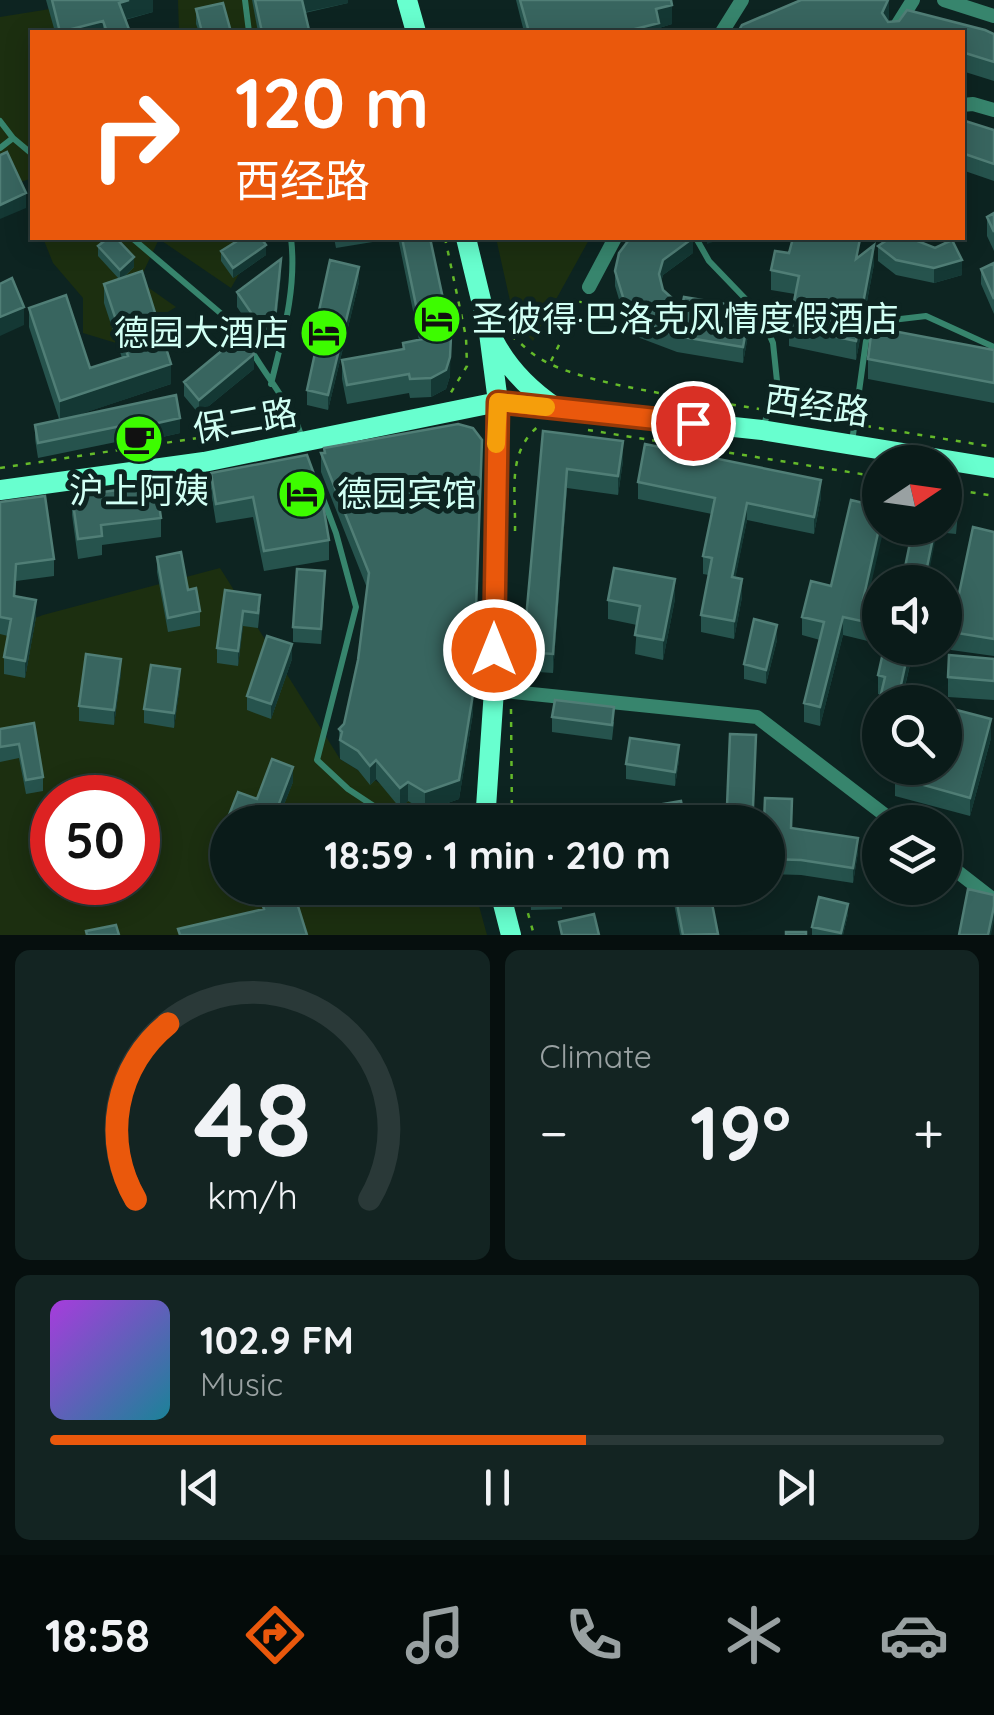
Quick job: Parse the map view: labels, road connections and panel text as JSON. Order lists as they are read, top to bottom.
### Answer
{
  "streets": {
    "main road": ["西经路", "保二路"]
  },
  "crossings": [
    ["西经路", "保二路"]
  ],
  "places": {
    "hotel": ["圣彼得·巴洛克风情度假酒店", "德园大酒店", "德园宾馆"],
    "cafe": ["沪上阿姨"]
  },
  "north": "right",
  "page": {
    "turn": ["120 m", "西经路"],
    "limit": "50",
    "trip": "18:59 · 1 min · 210 m",
    "tile": "Climate",
    "heat": ["−", "19°", "+"],
    "song": ["102.9 FM", "Music"],
    "tabs": "18:58",
    "gauge": ["48", "km/h"]
  }
}
